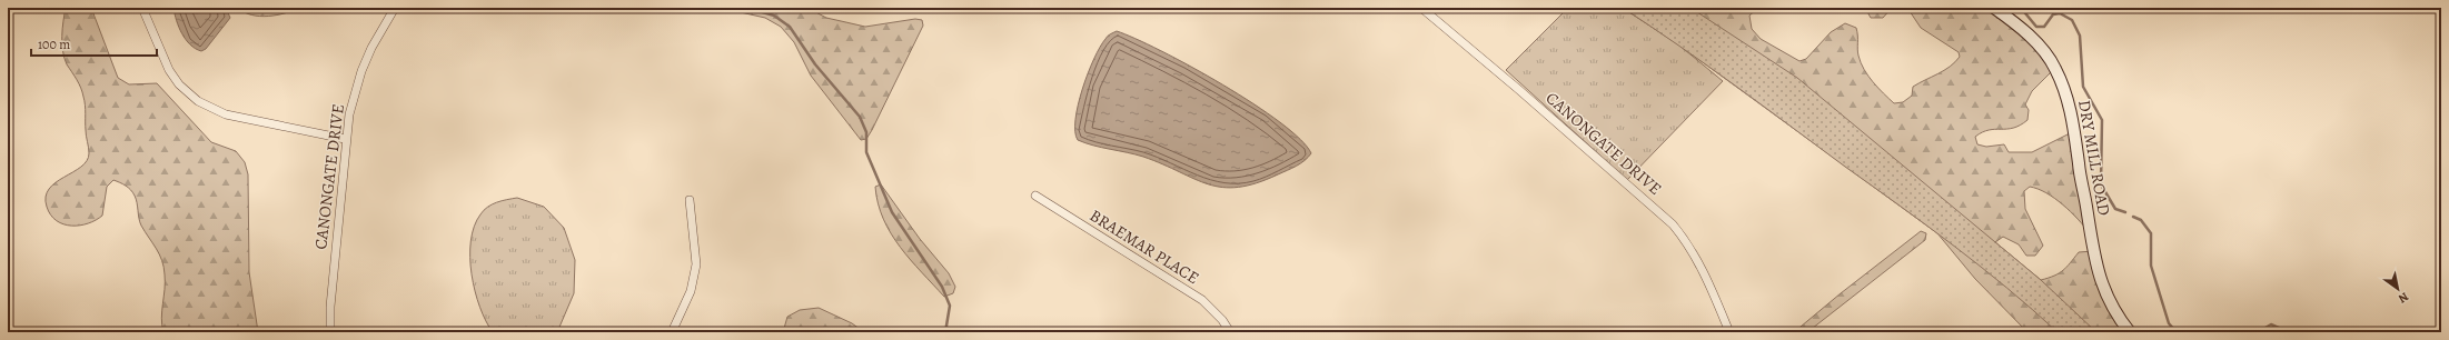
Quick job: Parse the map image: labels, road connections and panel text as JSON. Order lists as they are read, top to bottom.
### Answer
{
  "streets": {
    "street": ["CANONGATE DRIVE", "DRY MILL ROAD", "BRAEMAR PLACE"]
  },
  "scale_bar": "100 m",
  "north": "bottom right"
}
